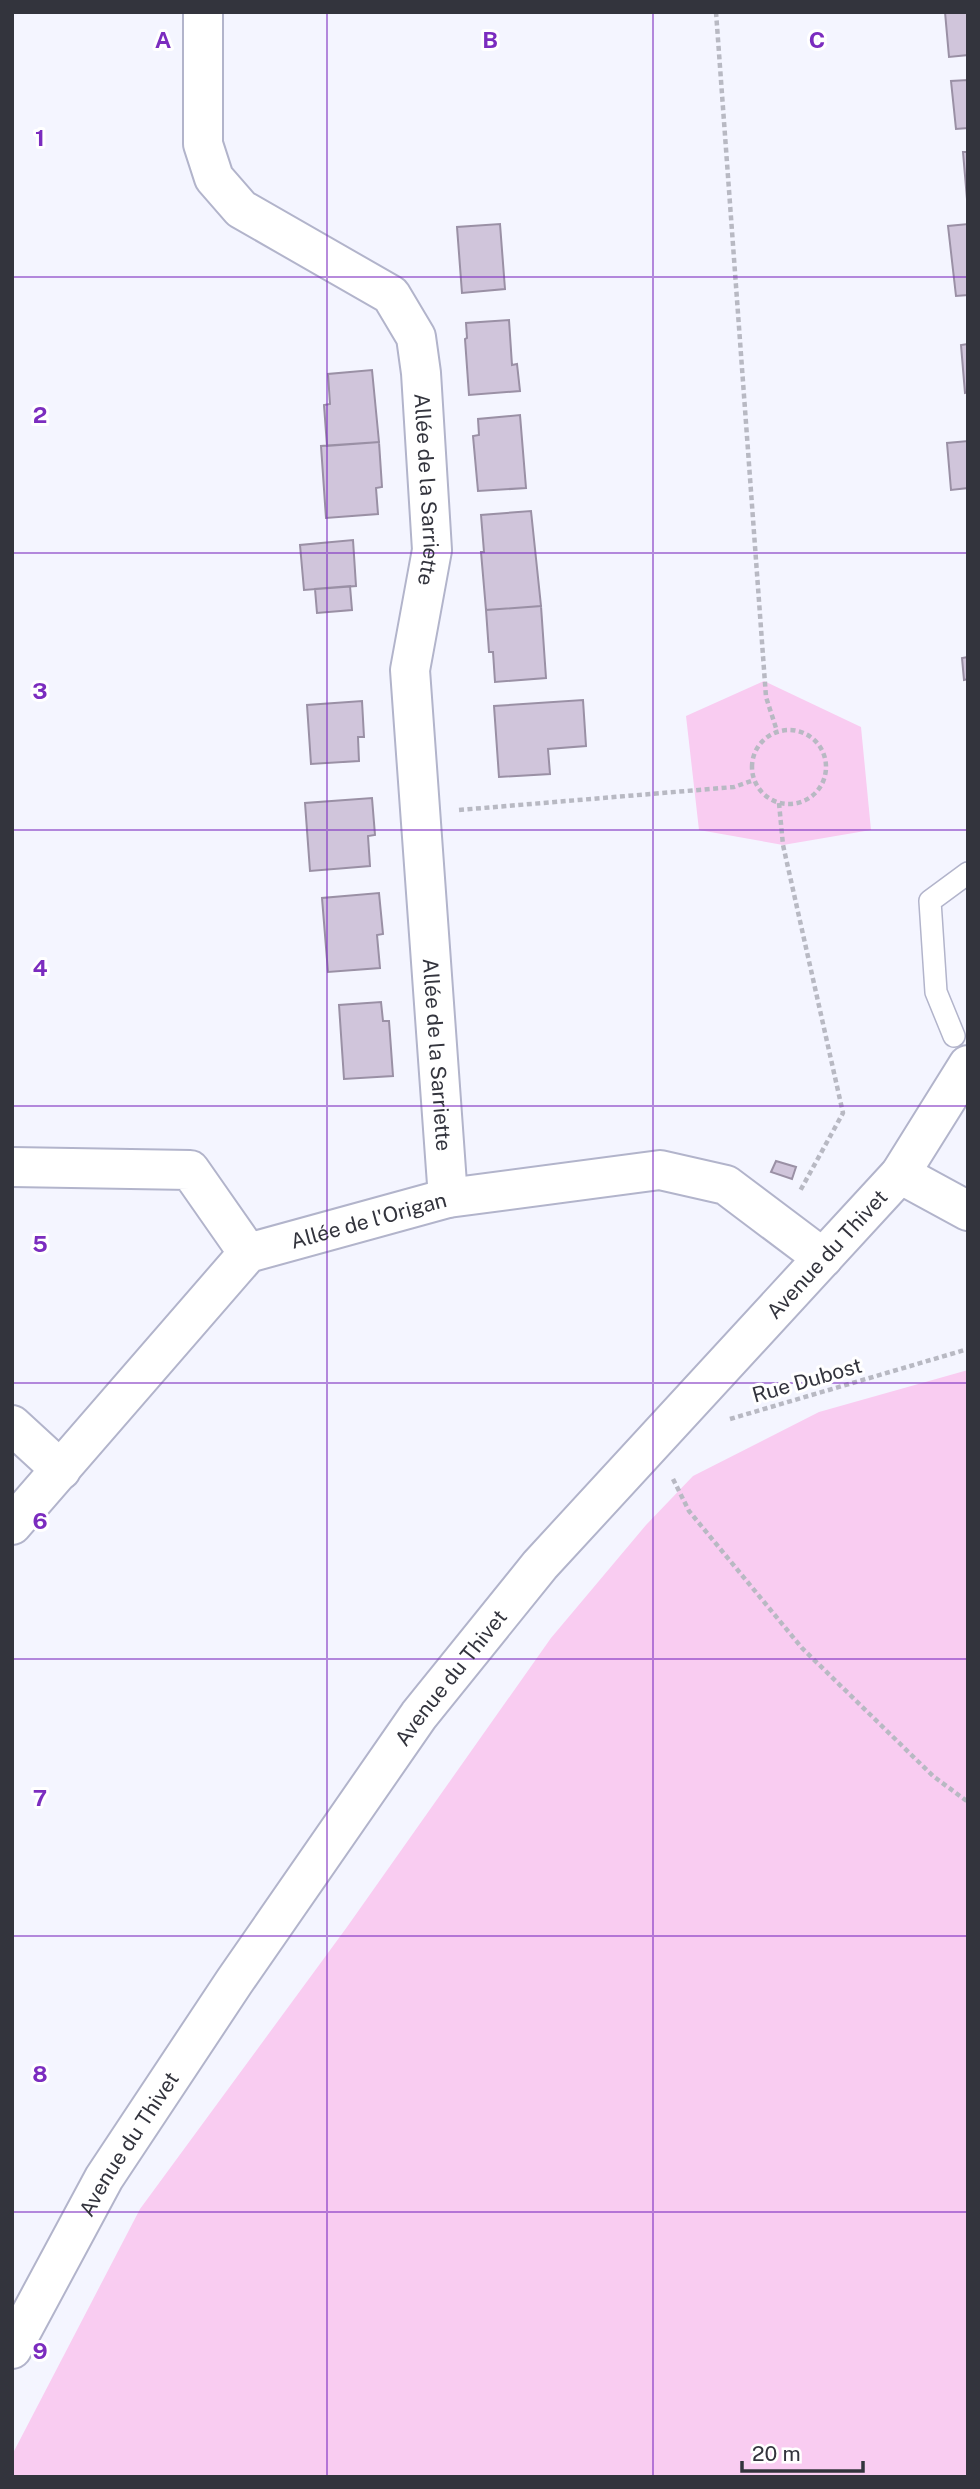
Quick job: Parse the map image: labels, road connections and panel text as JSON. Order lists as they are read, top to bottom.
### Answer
{
  "streets": {
    "street": ["Allée de la Sarriette", "Allée de l'Origan", "Avenue du Thivet"],
    "path": ["Rue Dubost"]
  },
  "crossings": [
    ["Allée de la Sarriette", "Allée de l'Origan"],
    ["Allée de l'Origan", "Avenue du Thivet"]
  ],
  "scale_bar": "20 m",
  "grid": {
    "columns": ["A", "B", "C"],
    "rows": [
      "1",
      "2",
      "3",
      "4",
      "5",
      "6",
      "7",
      "8",
      "9"
    ]
  }
}
